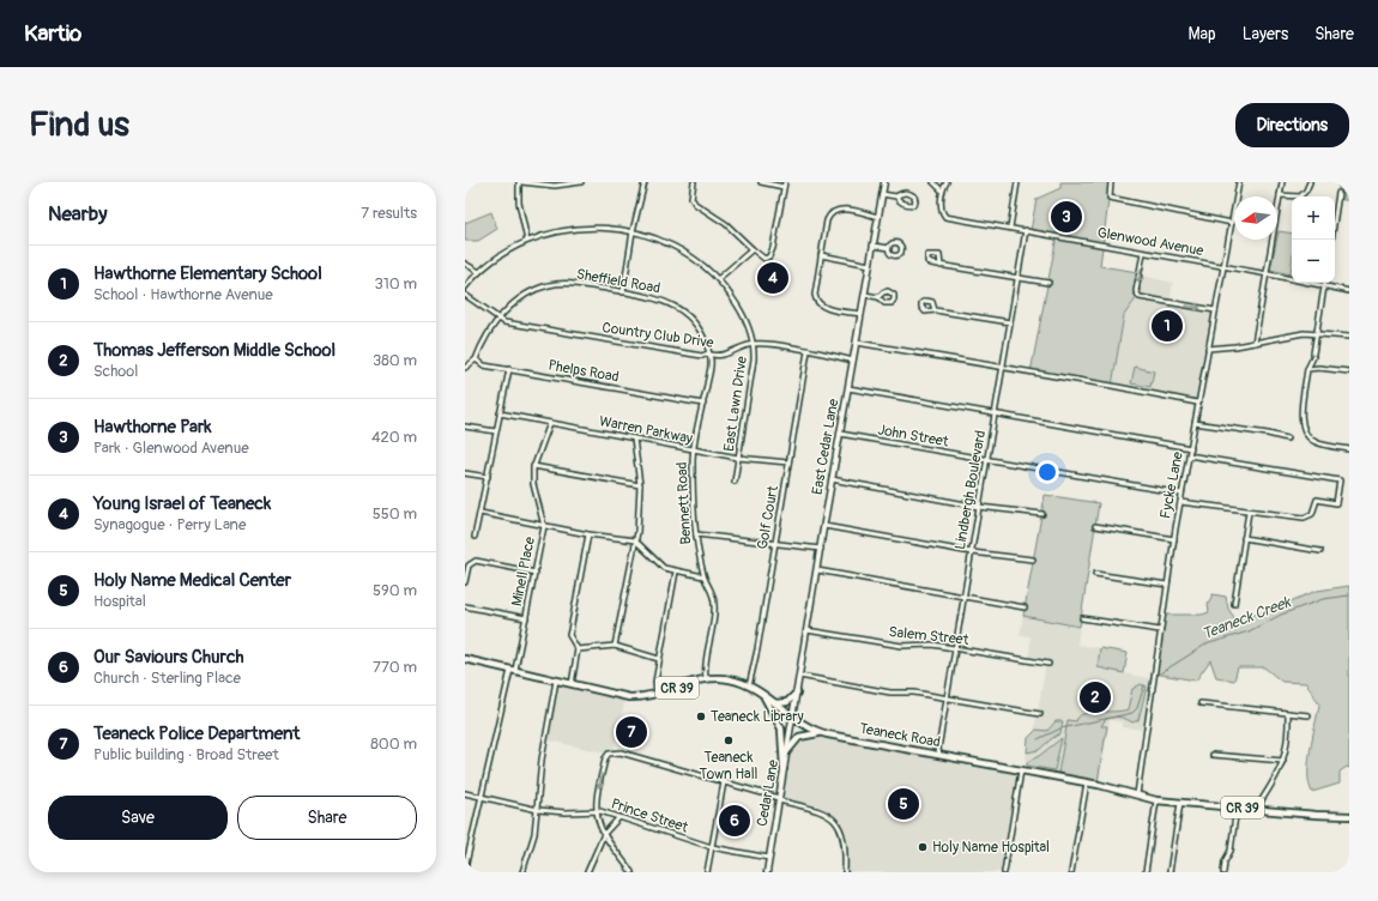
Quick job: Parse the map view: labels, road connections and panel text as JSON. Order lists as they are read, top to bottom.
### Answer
{
  "streets": {
    "main road": ["CR 39", "Teaneck Road"],
    "street": [
      "Glenwood Avenue",
      "Sheffield Road",
      "Country Club Drive",
      "Phelps Road",
      "East Lawn Drive",
      "Warren Parkway",
      "John Street",
      "East Cedar Lane",
      "Fycke Lane",
      "Lindbergh Boulevard",
      "Bennett Road",
      "Golf Court",
      "Minell Place",
      "Salem Street",
      "Cedar Lane",
      "Prince Street"
    ]
  },
  "crossings": [
    ["Glenwood Avenue", "Fycke Lane"],
    ["Glenwood Avenue", "Lindbergh Boulevard"],
    ["Sheffield Road", "Country Club Drive"],
    ["Sheffield Road", "Phelps Road"],
    ["Sheffield Road", "Bennett Road"],
    ["Country Club Drive", "East Lawn Drive"],
    ["Country Club Drive", "East Cedar Lane"],
    ["Country Club Drive", "Bennett Road"],
    ["Country Club Drive", "Golf Court"],
    ["Phelps Road", "Bennett Road"],
    ["East Lawn Drive", "Warren Parkway"],
    ["Warren Parkway", "Bennett Road"],
    ["Warren Parkway", "Golf Court"],
    ["Warren Parkway", "Minell Place"],
    ["John Street", "East Cedar Lane"],
    ["John Street", "Fycke Lane"],
    ["John Street", "Lindbergh Boulevard"],
    ["East Cedar Lane", "Salem Street"],
    ["East Cedar Lane", "Teaneck Road"],
    ["East Cedar Lane", "Cedar Lane"],
    ["Fycke Lane", "Teaneck Road"],
    ["Lindbergh Boulevard", "Salem Street"],
    ["Lindbergh Boulevard", "Teaneck Road"],
    ["Bennett Road", "Teaneck Road"],
    ["Golf Court", "Teaneck Road"],
    ["Minell Place", "Teaneck Road"],
    ["Minell Place", "Prince Street"],
    ["Teaneck Road", "Cedar Lane"],
    ["Cedar Lane", "Prince Street"]
  ],
  "water": ["Teaneck Creek"],
  "places": ["Teaneck Library", "Teaneck Town Hall", "Holy Name Hospital"],
  "north": "left",
  "page": {
    "header": "Kartio",
    "nav": ["Map", "Layers", "Share"],
    "buttons": [
      "Directions",
      ["Save", "Share"]
    ],
    "title": "Find us",
    "heading": ["Nearby", "7 results"],
    "map_buttons": ["+", "−"],
    "pins": [
      "3",
      "4",
      "1",
      "2",
      "7",
      "5",
      "6"
    ],
    "list": [
      {
        "mark": "1",
        "name": "Hawthorne Elementary School",
        "note": "School · Hawthorne Avenue",
        "value": "310 m"
      },
      {
        "mark": "2",
        "name": "Thomas Jefferson Middle School",
        "note": "School",
        "value": "380 m"
      },
      {
        "mark": "3",
        "name": "Hawthorne Park",
        "note": "Park · Glenwood Avenue",
        "value": "420 m"
      },
      {
        "mark": "4",
        "name": "Young Israel of Teaneck",
        "note": "Synagogue · Perry Lane",
        "value": "550 m"
      },
      {
        "mark": "5",
        "name": "Holy Name Medical Center",
        "note": "Hospital",
        "value": "590 m"
      },
      {
        "mark": "6",
        "name": "Our Saviours Church",
        "note": "Church · Sterling Place",
        "value": "770 m"
      },
      {
        "mark": "7",
        "name": "Teaneck Police Department",
        "note": "Public building · Broad Street",
        "value": "800 m"
      }
    ]
  }
}
